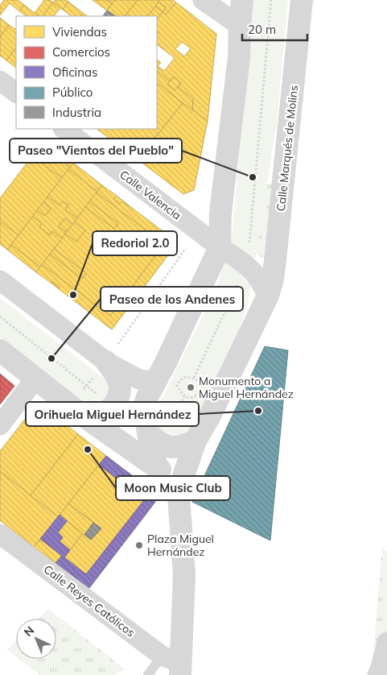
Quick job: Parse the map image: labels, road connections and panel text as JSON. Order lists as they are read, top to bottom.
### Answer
{
  "streets": {
    "street": ["Calle Marqués de Molins", "Calle Valencia", "Calle Reyes Católicos"]
  },
  "places": [
    "Paseo \"Vientos del Pueblo\"",
    "Redoriol 2.0",
    "Paseo de los Andenes",
    "Monumento a Miguel Hernández",
    "Orihuela Miguel Hernández",
    "Moon Music Club",
    "Plaza Miguel Hernández"
  ],
  "legend": [
    "Viviendas",
    "Comercios",
    "Oficinas",
    "Público",
    "Industria"
  ],
  "scale_bar": "20 m",
  "north": "top left"
}
